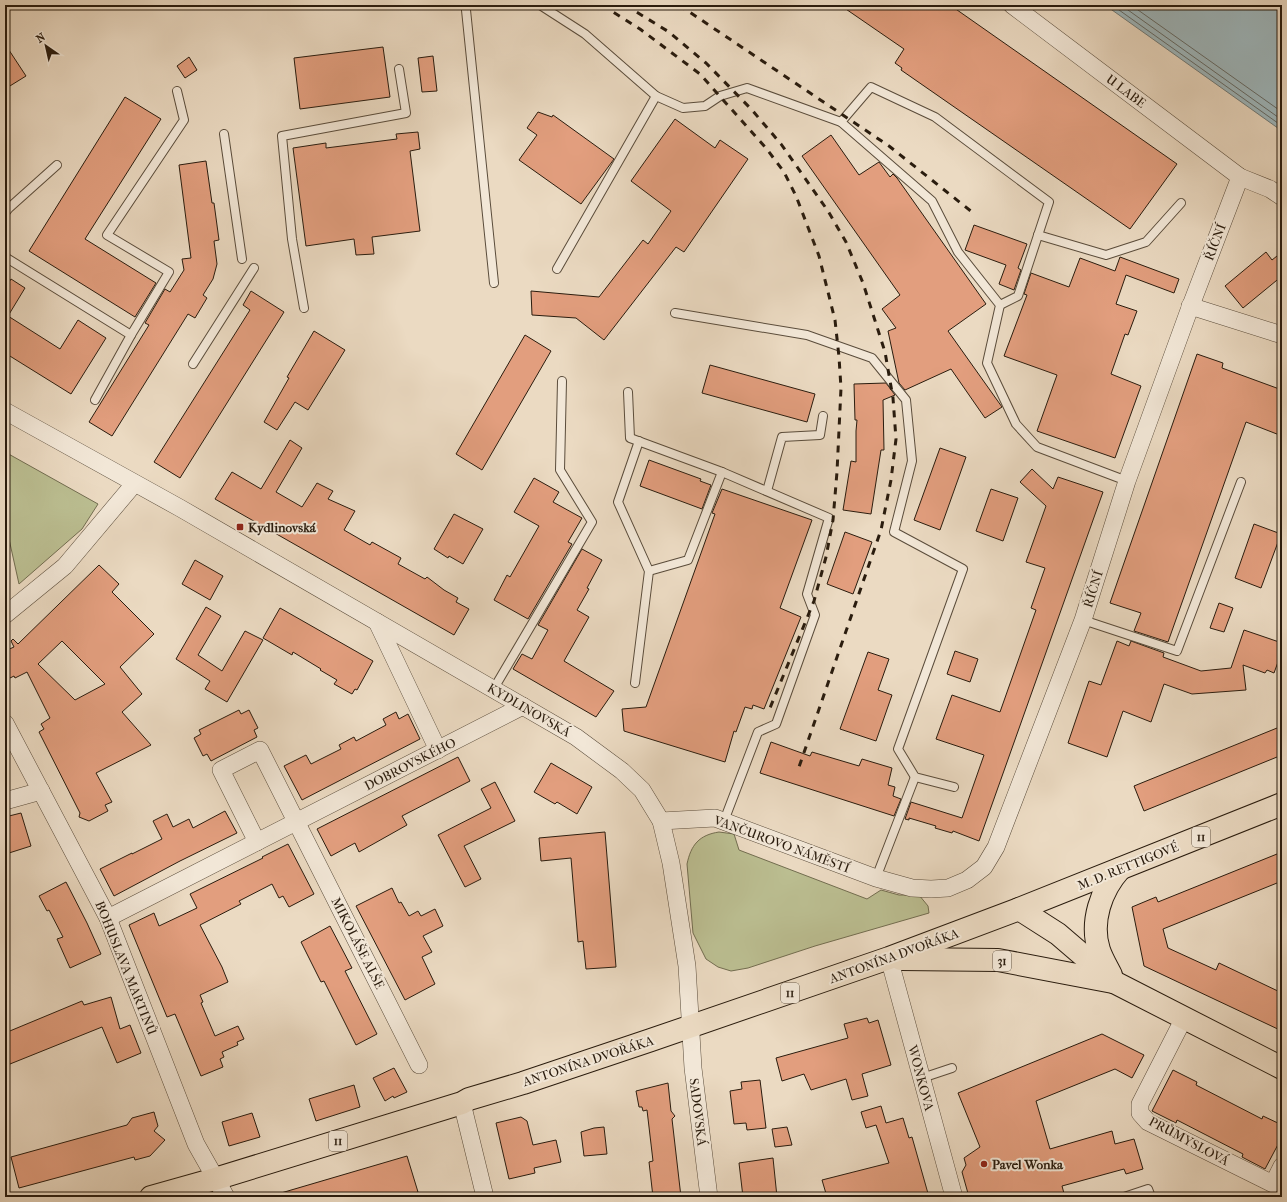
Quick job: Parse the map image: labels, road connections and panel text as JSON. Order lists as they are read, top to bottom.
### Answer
{
  "streets": {
    "main road": [
      "11",
      "M. D. RETTIGOVÉ",
      "ANTONÍNA DVOŘÁKA",
      "31"
    ],
    "street": [
      "U LABE",
      "ŘÍČNÍ",
      "KYDLINOVSKÁ",
      "DOBROVSKÉHO",
      "VANČUROVO NÁMĚSTÍ",
      "MIKOLÁŠE ALŠE",
      "BOHUSLAVA MARTINŮ",
      "WONKOVA",
      "SADOVSKÁ",
      "PRŮMYSLOVÁ"
    ]
  },
  "crossings": [
    ["U LABE", "ŘÍČNÍ"],
    ["ŘÍČNÍ", "VANČUROVO NÁMĚSTÍ"],
    ["KYDLINOVSKÁ", "DOBROVSKÉHO"],
    ["KYDLINOVSKÁ", "VANČUROVO NÁMĚSTÍ"],
    ["DOBROVSKÉHO", "MIKOLÁŠE ALŠE"],
    ["DOBROVSKÉHO", "BOHUSLAVA MARTINŮ"],
    ["M. D. RETTIGOVÉ", "ANTONÍNA DVOŘÁKA"],
    ["M. D. RETTIGOVÉ", "31"],
    ["ANTONÍNA DVOŘÁKA", "31"],
    ["ANTONÍNA DVOŘÁKA", "BOHUSLAVA MARTINŮ"],
    ["ANTONÍNA DVOŘÁKA", "WONKOVA"],
    ["ANTONÍNA DVOŘÁKA", "SADOVSKÁ"],
    ["31", "WONKOVA"],
    ["31", "PRŮMYSLOVÁ"]
  ],
  "places": {
    "transit": ["Kydlinovská"],
    "other": ["Pavel Wonka"]
  },
  "north": "top left"
}
